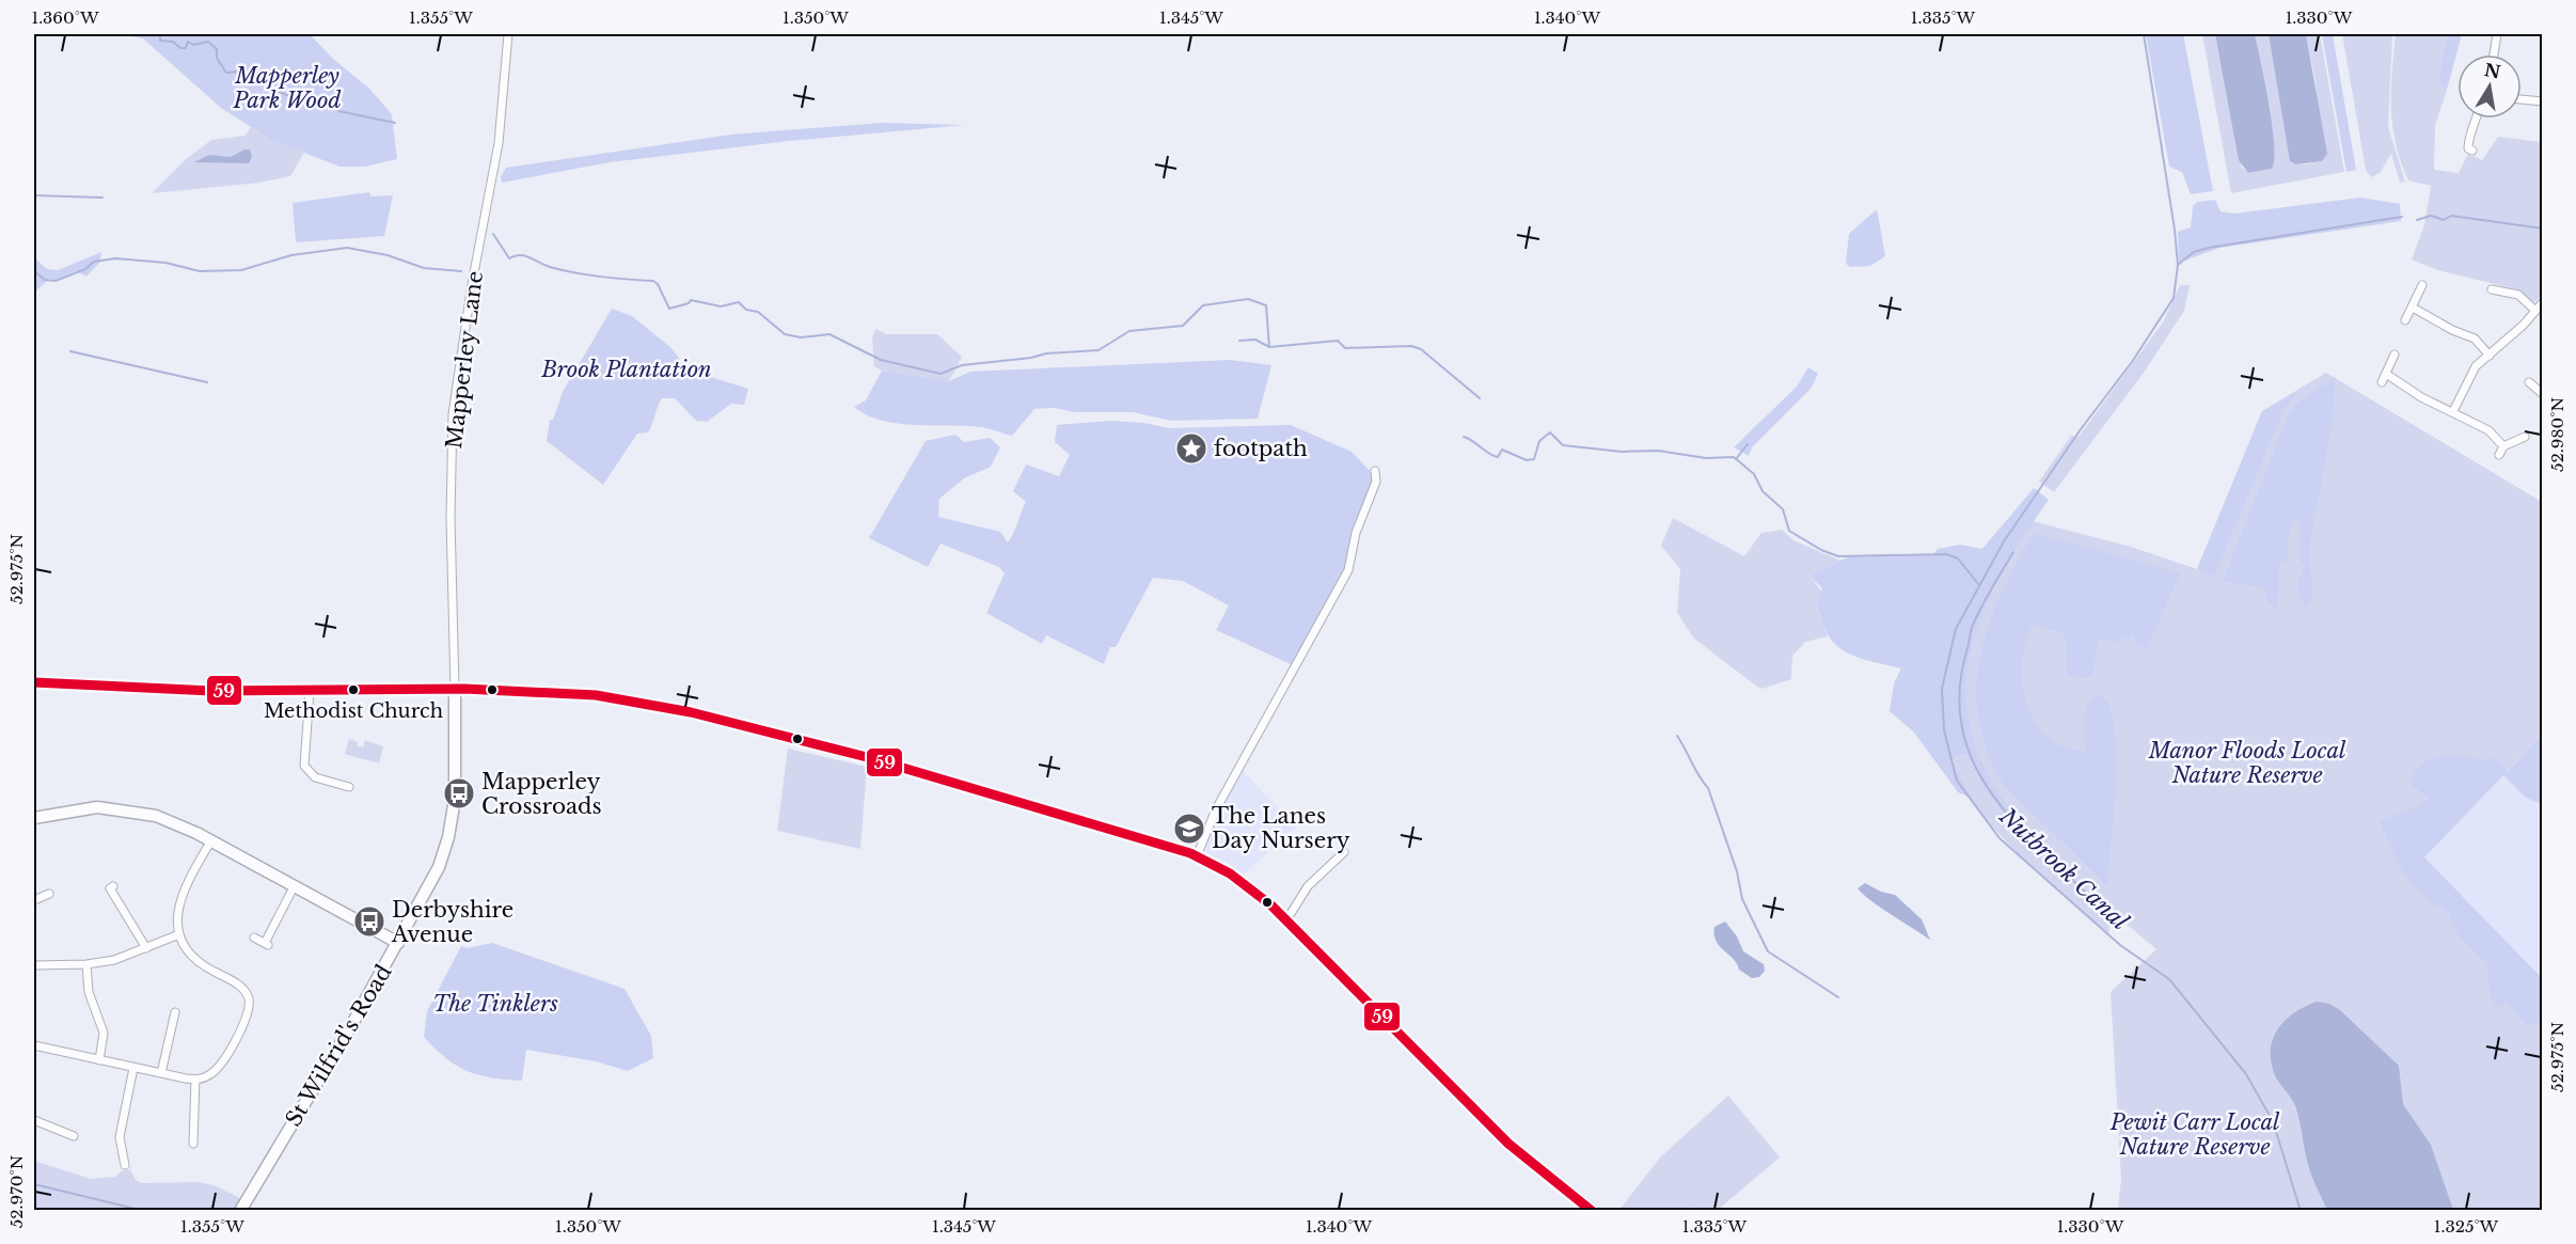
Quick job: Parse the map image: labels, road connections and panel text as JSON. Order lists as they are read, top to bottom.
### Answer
{
  "streets": {
    "main road": ["St Wilfrid's Road"],
    "street": ["Mapperley Lane"]
  },
  "crossings": [
    ["Mapperley Lane", "St Wilfrid's Road"]
  ],
  "water": ["Nutbrook Canal"],
  "parks": [
    "Mapperley Park Wood",
    "Brook Plantation",
    "Manor Floods Local Nature Reserve",
    "The Tinklers",
    "Pewit Carr Local Nature Reserve"
  ],
  "places": {
    "place": ["footpath"],
    "other": ["Methodist Church"],
    "bus stop": ["Mapperley Crossroads", "Derbyshire Avenue"],
    "school or university": ["The Lanes Day Nursery"]
  },
  "lines": ["transit line 59"],
  "north": "top",
  "coordinates": [
    "1.360°W",
    "1.355°W",
    "1.350°W",
    "1.345°W",
    "1.340°W",
    "1.335°W",
    "1.330°W",
    "52.980°N",
    "52.975°N",
    "52.970°N",
    "1.325°W"
  ]
}
